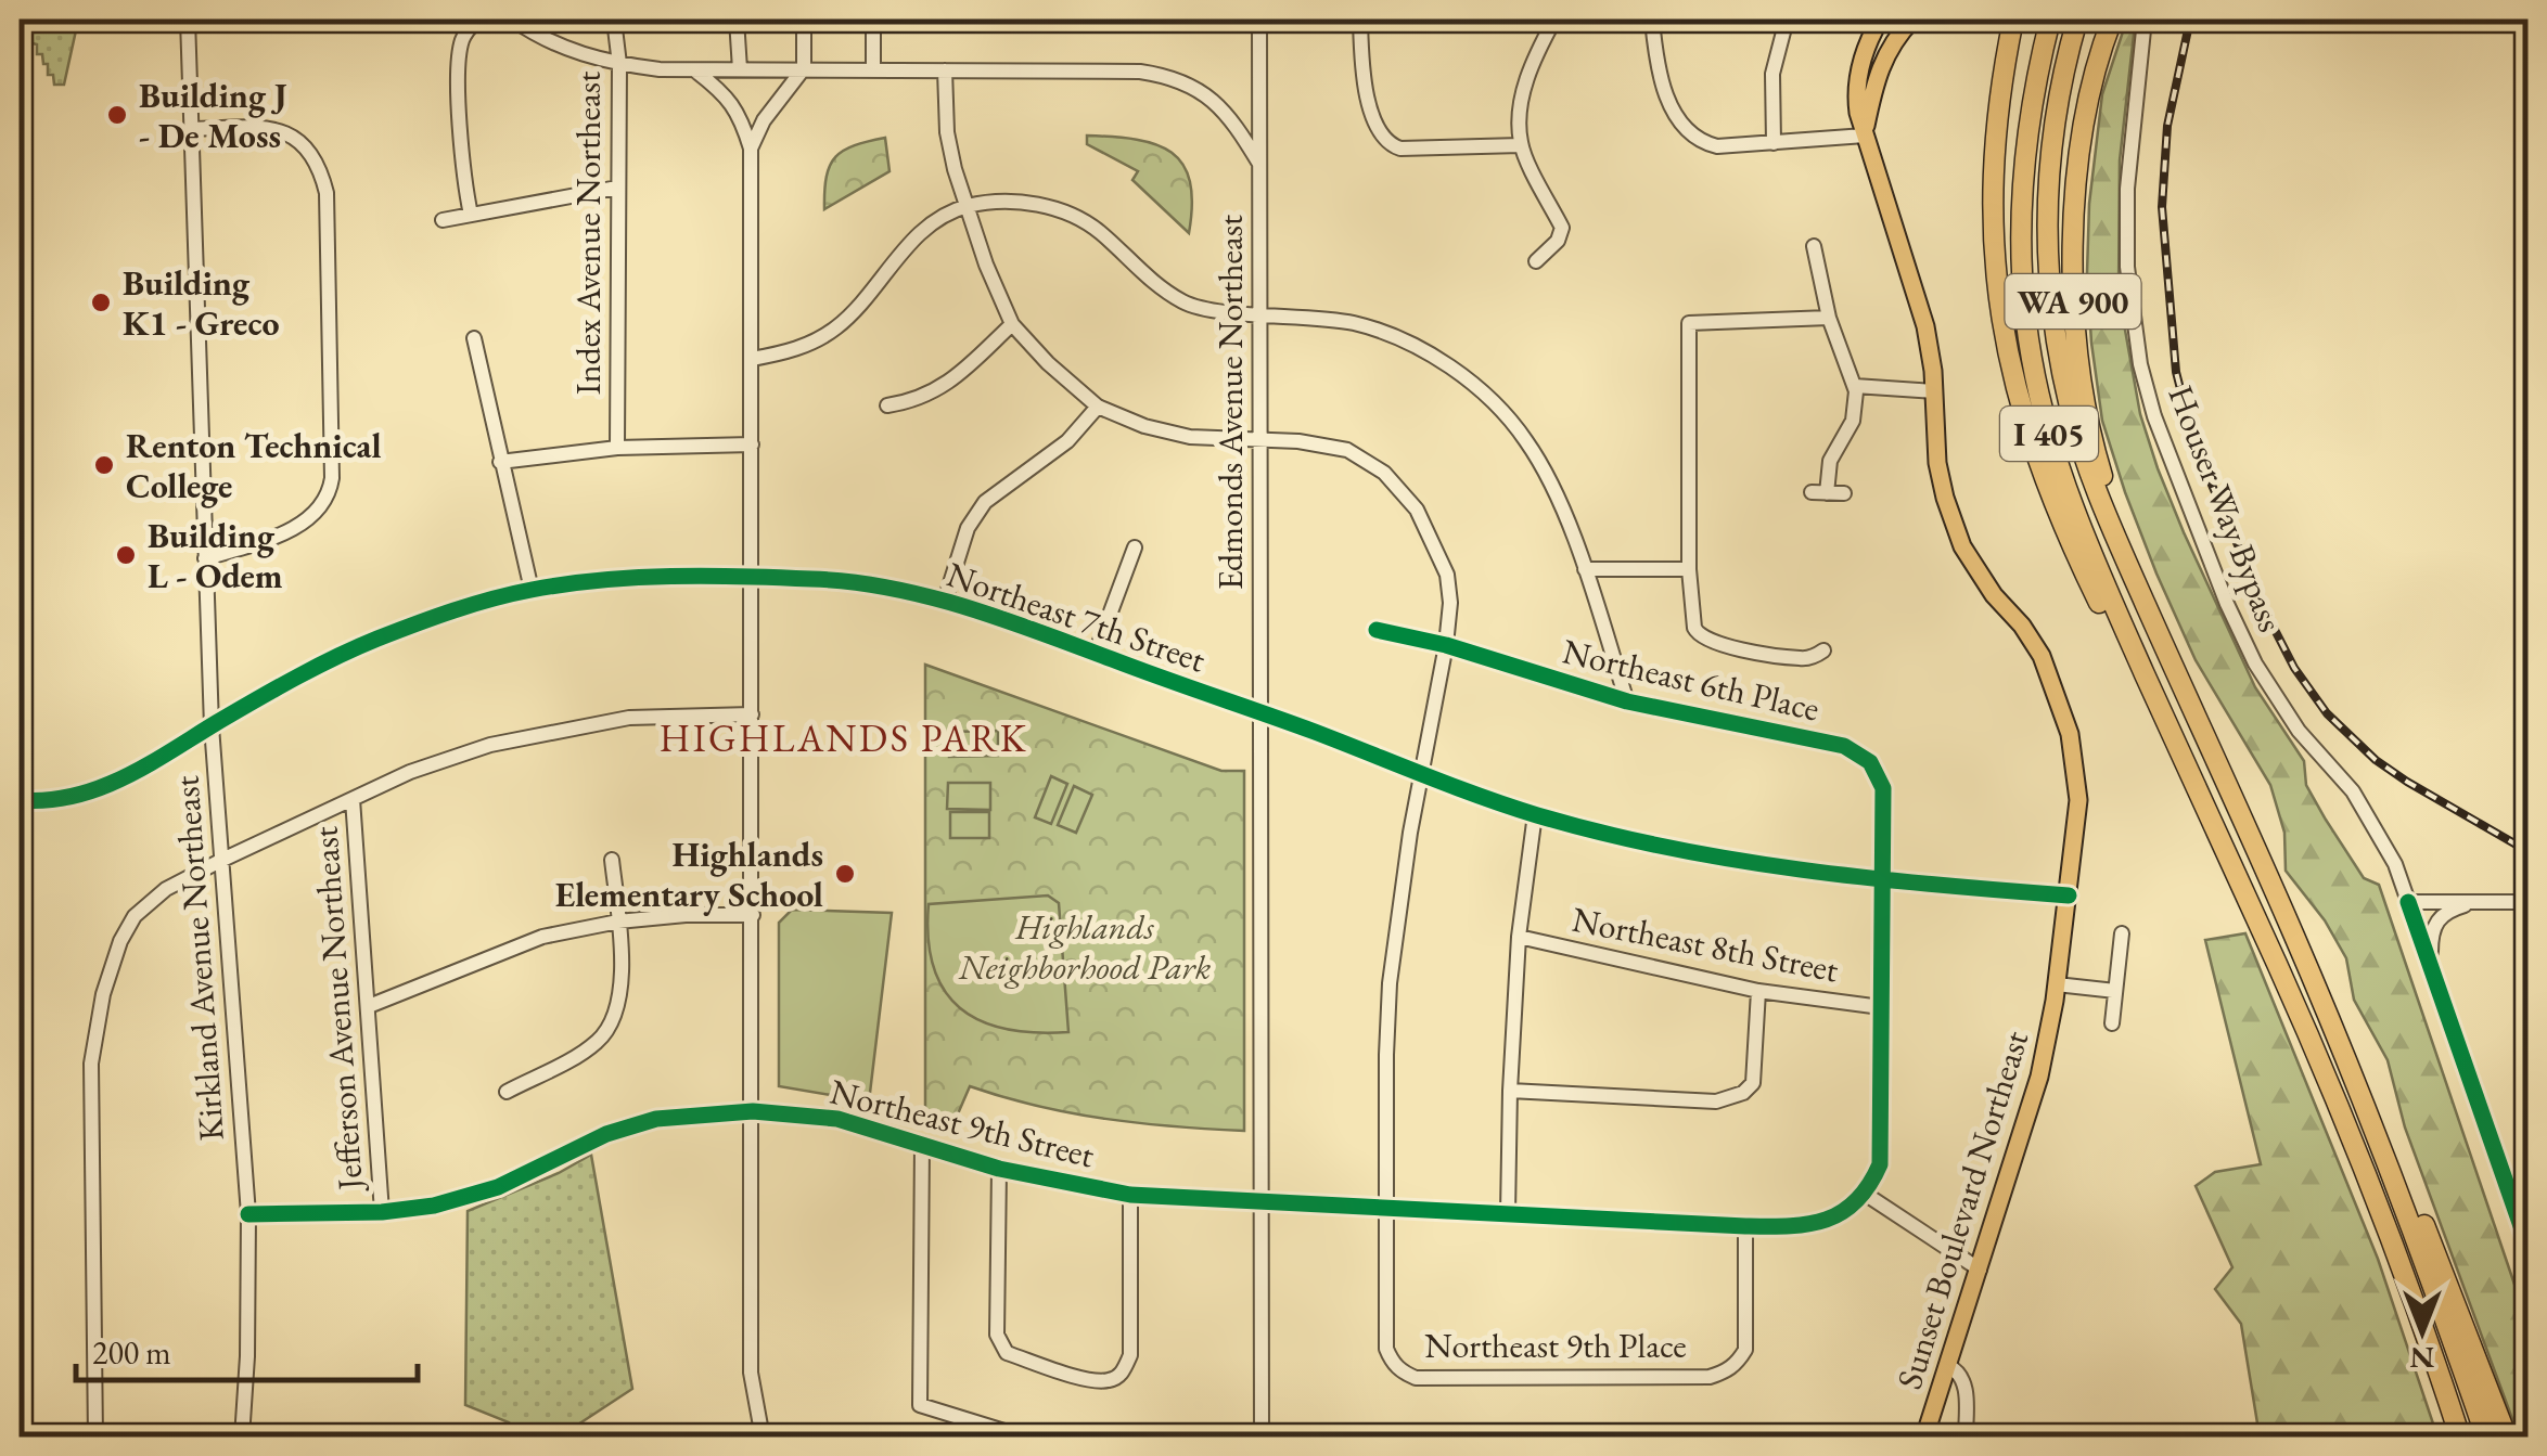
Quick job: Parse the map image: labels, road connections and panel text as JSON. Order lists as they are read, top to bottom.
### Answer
{
  "streets": {
    "highway": ["WA 900", "I 405"],
    "main road": ["Sunset Boulevard Northeast"],
    "street": [
      "Index Avenue Northeast",
      "Edmonds Avenue Northeast",
      "Houser Way Bypass",
      "Northeast 7th Street",
      "Northeast 6th Place",
      "Northeast 8th Street",
      "Kirkland Avenue Northeast",
      "Jefferson Avenue Northeast",
      "Northeast 9th Street",
      "Northeast 9th Place"
    ]
  },
  "crossings": [
    ["WA 900", "I 405"],
    ["Edmonds Avenue Northeast", "Northeast 7th Street"],
    ["Edmonds Avenue Northeast", "Northeast 9th Street"],
    ["Edmonds Avenue Northeast", "Northeast 9th Place"],
    ["Northeast 7th Street", "Northeast 6th Place"],
    ["Northeast 7th Street", "Kirkland Avenue Northeast"],
    ["Northeast 7th Street", "Sunset Boulevard Northeast"],
    ["Northeast 7th Street", "Northeast 9th Place"],
    ["Northeast 6th Place", "Northeast 8th Street"],
    ["Northeast 6th Place", "Northeast 9th Street"],
    ["Northeast 6th Place", "Northeast 9th Place"],
    ["Kirkland Avenue Northeast", "Northeast 9th Street"],
    ["Jefferson Avenue Northeast", "Northeast 9th Street"],
    ["Northeast 9th Street", "Northeast 9th Place"]
  ],
  "districts": ["HIGHLANDS PARK"],
  "parks": ["Highlands Neighborhood Park"],
  "places": [
    "Building J - De Moss",
    "Building K1 - Greco",
    "Renton Technical College",
    "Building L - Odem",
    "Highlands Elementary School"
  ],
  "scale_bar": "200 m",
  "north": "bottom"
}
